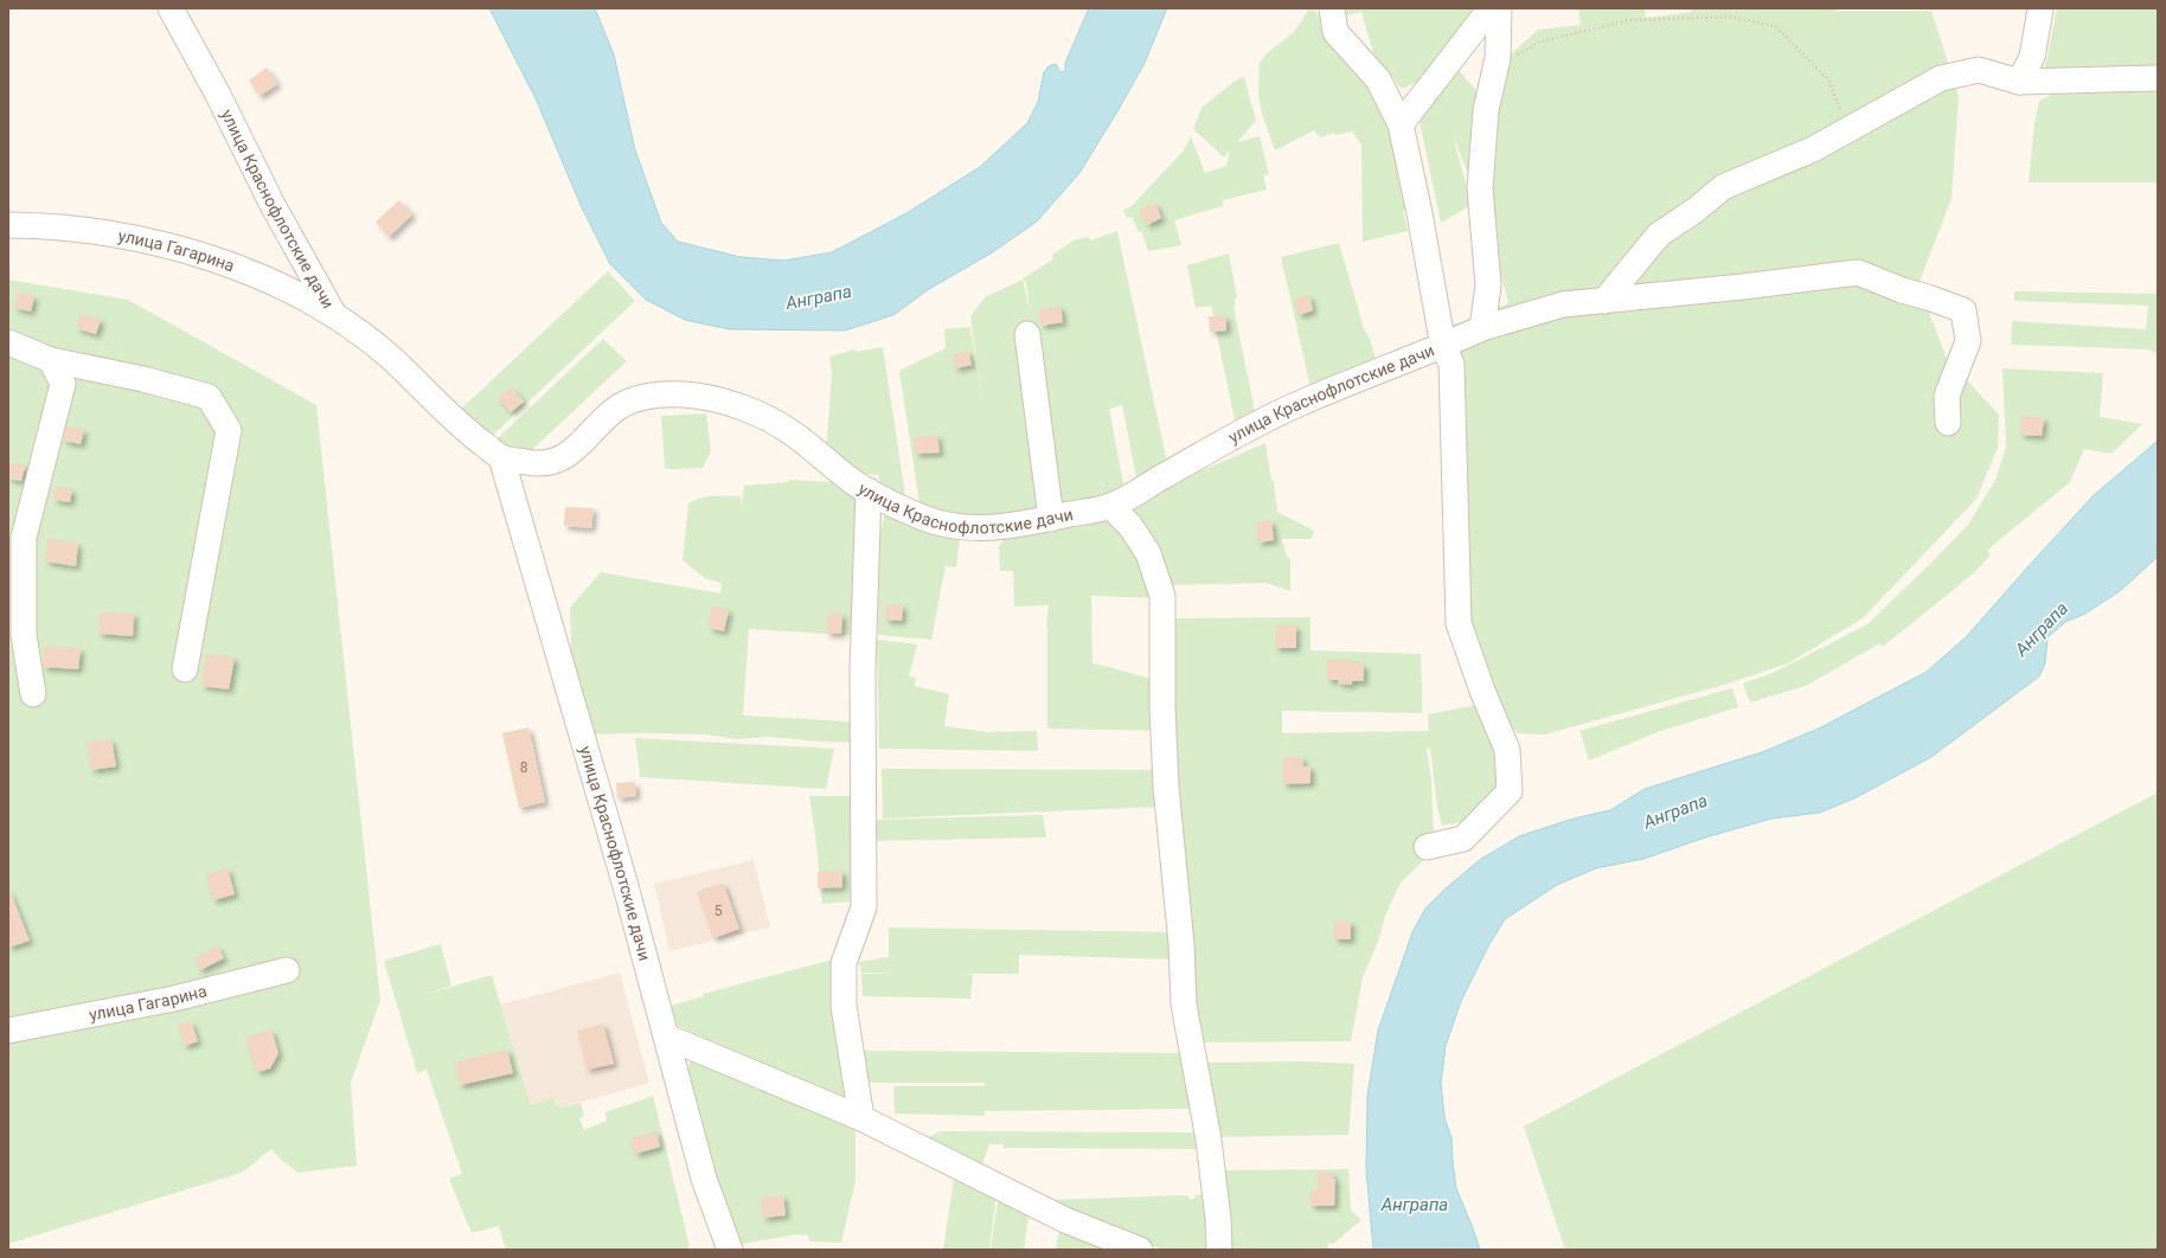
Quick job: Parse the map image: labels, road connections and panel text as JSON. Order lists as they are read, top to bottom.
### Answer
{
  "streets": {
    "street": ["улица Краснофлотские дачи", "улица Гагарина"]
  },
  "crossings": [
    ["улица Краснофлотские дачи", "улица Гагарина"]
  ],
  "water": ["Анграпа"],
  "house_numbers": ["8", "5"]
}
